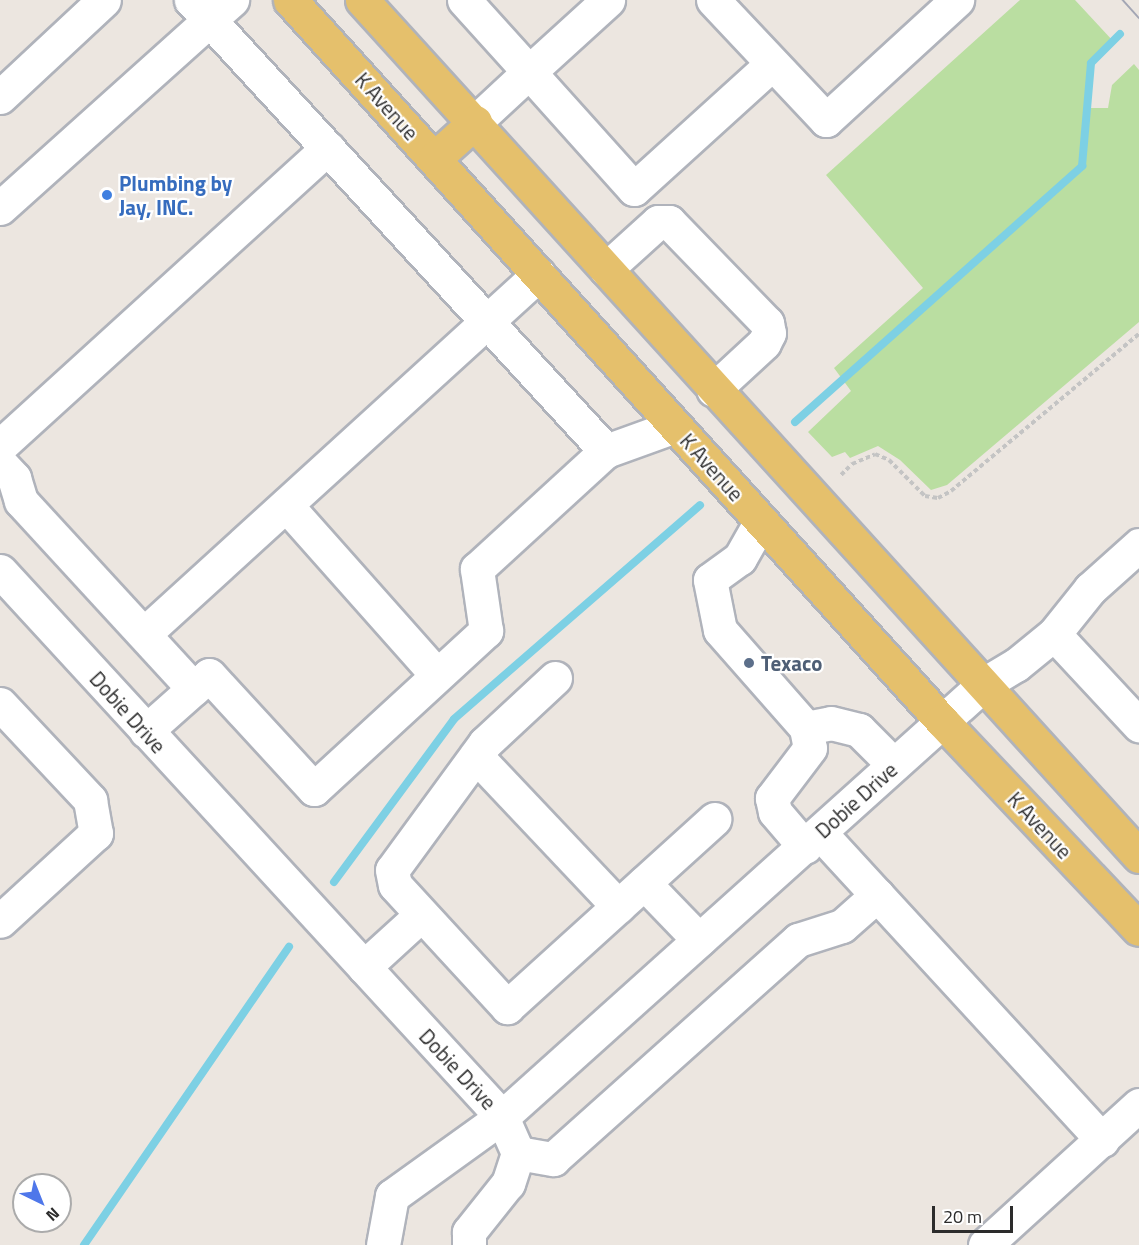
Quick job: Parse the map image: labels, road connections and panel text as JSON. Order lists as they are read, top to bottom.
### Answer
{
  "streets": {
    "main road": ["K Avenue"],
    "street": ["Dobie Drive"]
  },
  "crossings": [
    ["K Avenue", "Dobie Drive"]
  ],
  "places": ["Plumbing by Jay, INC.", "Texaco"],
  "scale_bar": "20 m",
  "north": "bottom right"
}
